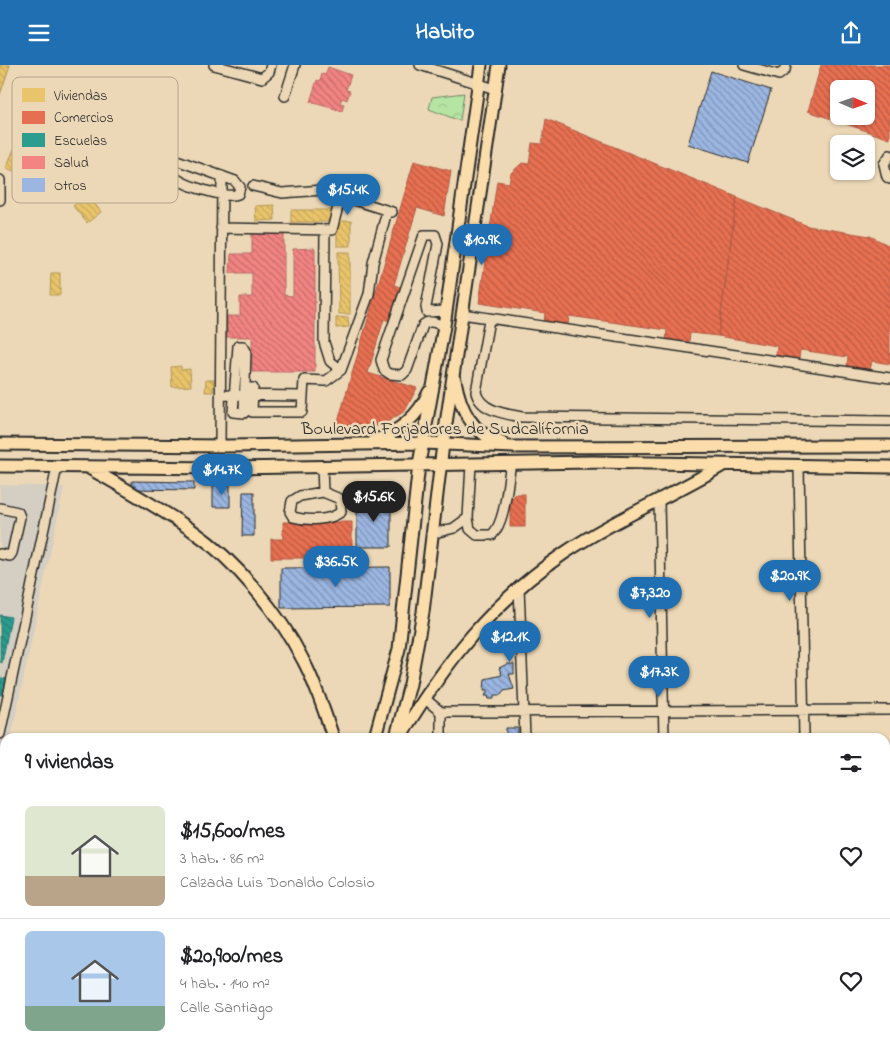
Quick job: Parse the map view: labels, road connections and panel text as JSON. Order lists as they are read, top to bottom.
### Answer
{
  "streets": {
    "main road": ["Boulevard Forjadores de Sudcalifornia"]
  },
  "legend": [
    "Viviendas",
    "Comercios",
    "Escuelas",
    "Salud",
    "Otros"
  ],
  "north": "right",
  "page": {
    "header": "Habito",
    "price": [
      "$15.4K",
      "$10.9K",
      "$14.7K",
      "$15.6K",
      "$36.5K",
      "$20.9K",
      "$7,320",
      "$12.1K",
      "$17.3K"
    ],
    "heading": "9 viviendas",
    "list": [
      {
        "name": "$15,600/mes",
        "note": "3 hab. · 86 m² · Calzada Luis Donaldo Colosio"
      },
      {
        "name": "$20,900/mes",
        "note": "4 hab. · 140 m² · Calle Santiago"
      }
    ]
  }
}
